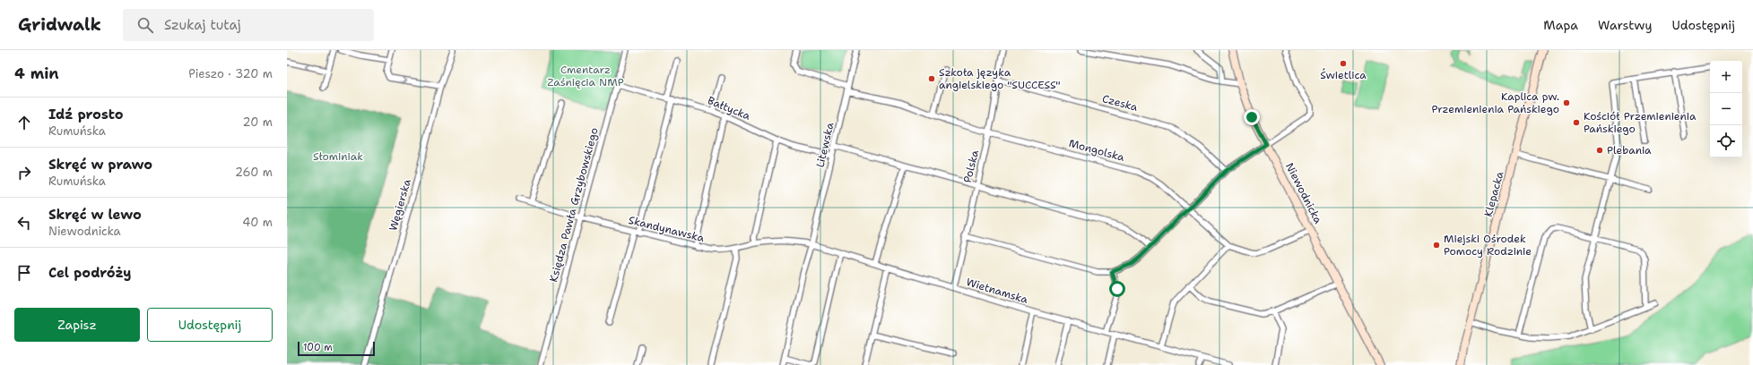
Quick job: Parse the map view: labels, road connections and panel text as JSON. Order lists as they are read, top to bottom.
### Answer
{
  "streets": {
    "street": [
      "Czeska",
      "Bałtycka",
      "Litewska",
      "Mongolska",
      "Polska",
      "Niewodnicka",
      "Klepacka",
      "Węgierska",
      "Księdza Pawła Grzybowskiego",
      "Skandynawska",
      "Wietnamska"
    ]
  },
  "crossings": [
    ["Czeska", "Polska"],
    ["Bałtycka", "Litewska"],
    ["Bałtycka", "Księdza Pawła Grzybowskiego"],
    ["Litewska", "Mongolska"],
    ["Litewska", "Skandynawska"],
    ["Litewska", "Wietnamska"],
    ["Mongolska", "Polska"],
    ["Polska", "Wietnamska"],
    ["Księdza Pawła Grzybowskiego", "Skandynawska"],
    ["Skandynawska", "Wietnamska"]
  ],
  "parks": ["Cmentarz Zaśnięcia NMP", "Słominiak"],
  "places": [
    "Świetlica",
    "Szkoła języka angielskiego \"SUCCESS\"",
    "Kaplica pw. Przemienienia Pańskiego",
    "Kościół Przemienienia Pańskiego",
    "Plebania",
    "Miejski Ośrodek Pomocy Rodzinie"
  ],
  "scale_bar": "100 m",
  "page": {
    "header": "Gridwalk",
    "search": "Szukaj tutaj",
    "nav": ["Mapa", "Warstwy", "Udostępnij"],
    "heading": ["4 min", "Pieszo · 320 m"],
    "map_buttons": ["+", "−"],
    "list": [
      ["Idź prosto", "Rumuńska", "20 m"],
      ["Skręć w prawo", "Rumuńska", "260 m"],
      ["Skręć w lewo", "Niewodnicka", "40 m"],
      "Cel podróży"
    ],
    "buttons": ["Zapisz", "Udostępnij"],
    "scale": "100 m"
  }
}
